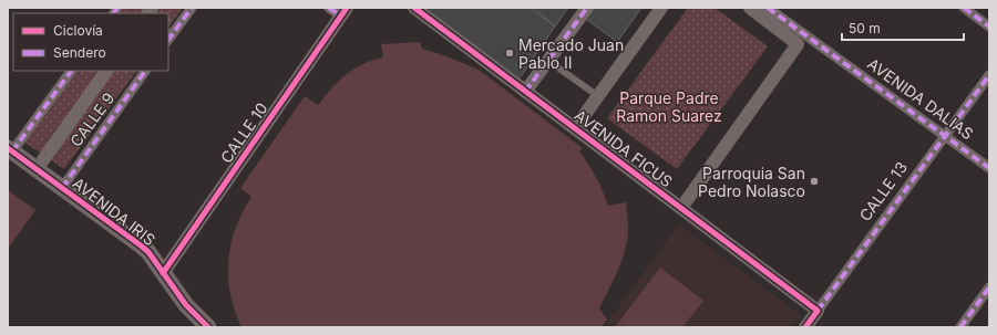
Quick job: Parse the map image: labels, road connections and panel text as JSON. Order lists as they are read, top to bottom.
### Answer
{
  "streets": {
    "street": [
      "AVENIDA DALIAS",
      "CALLE 9",
      "CALLE 10",
      "AVENIDA FICUS",
      "CALLE 13",
      "AVENIDA IRIS"
    ]
  },
  "crossings": [
    ["AVENIDA DALIAS", "CALLE 13"],
    ["CALLE 9", "AVENIDA IRIS"],
    ["CALLE 10", "AVENIDA IRIS"],
    ["AVENIDA FICUS", "CALLE 13"]
  ],
  "parks": ["Parque Padre Ramon Suarez"],
  "places": ["Mercado Juan Pablo II", "Parroquia San Pedro Nolasco"],
  "legend": ["Ciclovía", "Sendero"],
  "scale_bar": "50 m"
}
